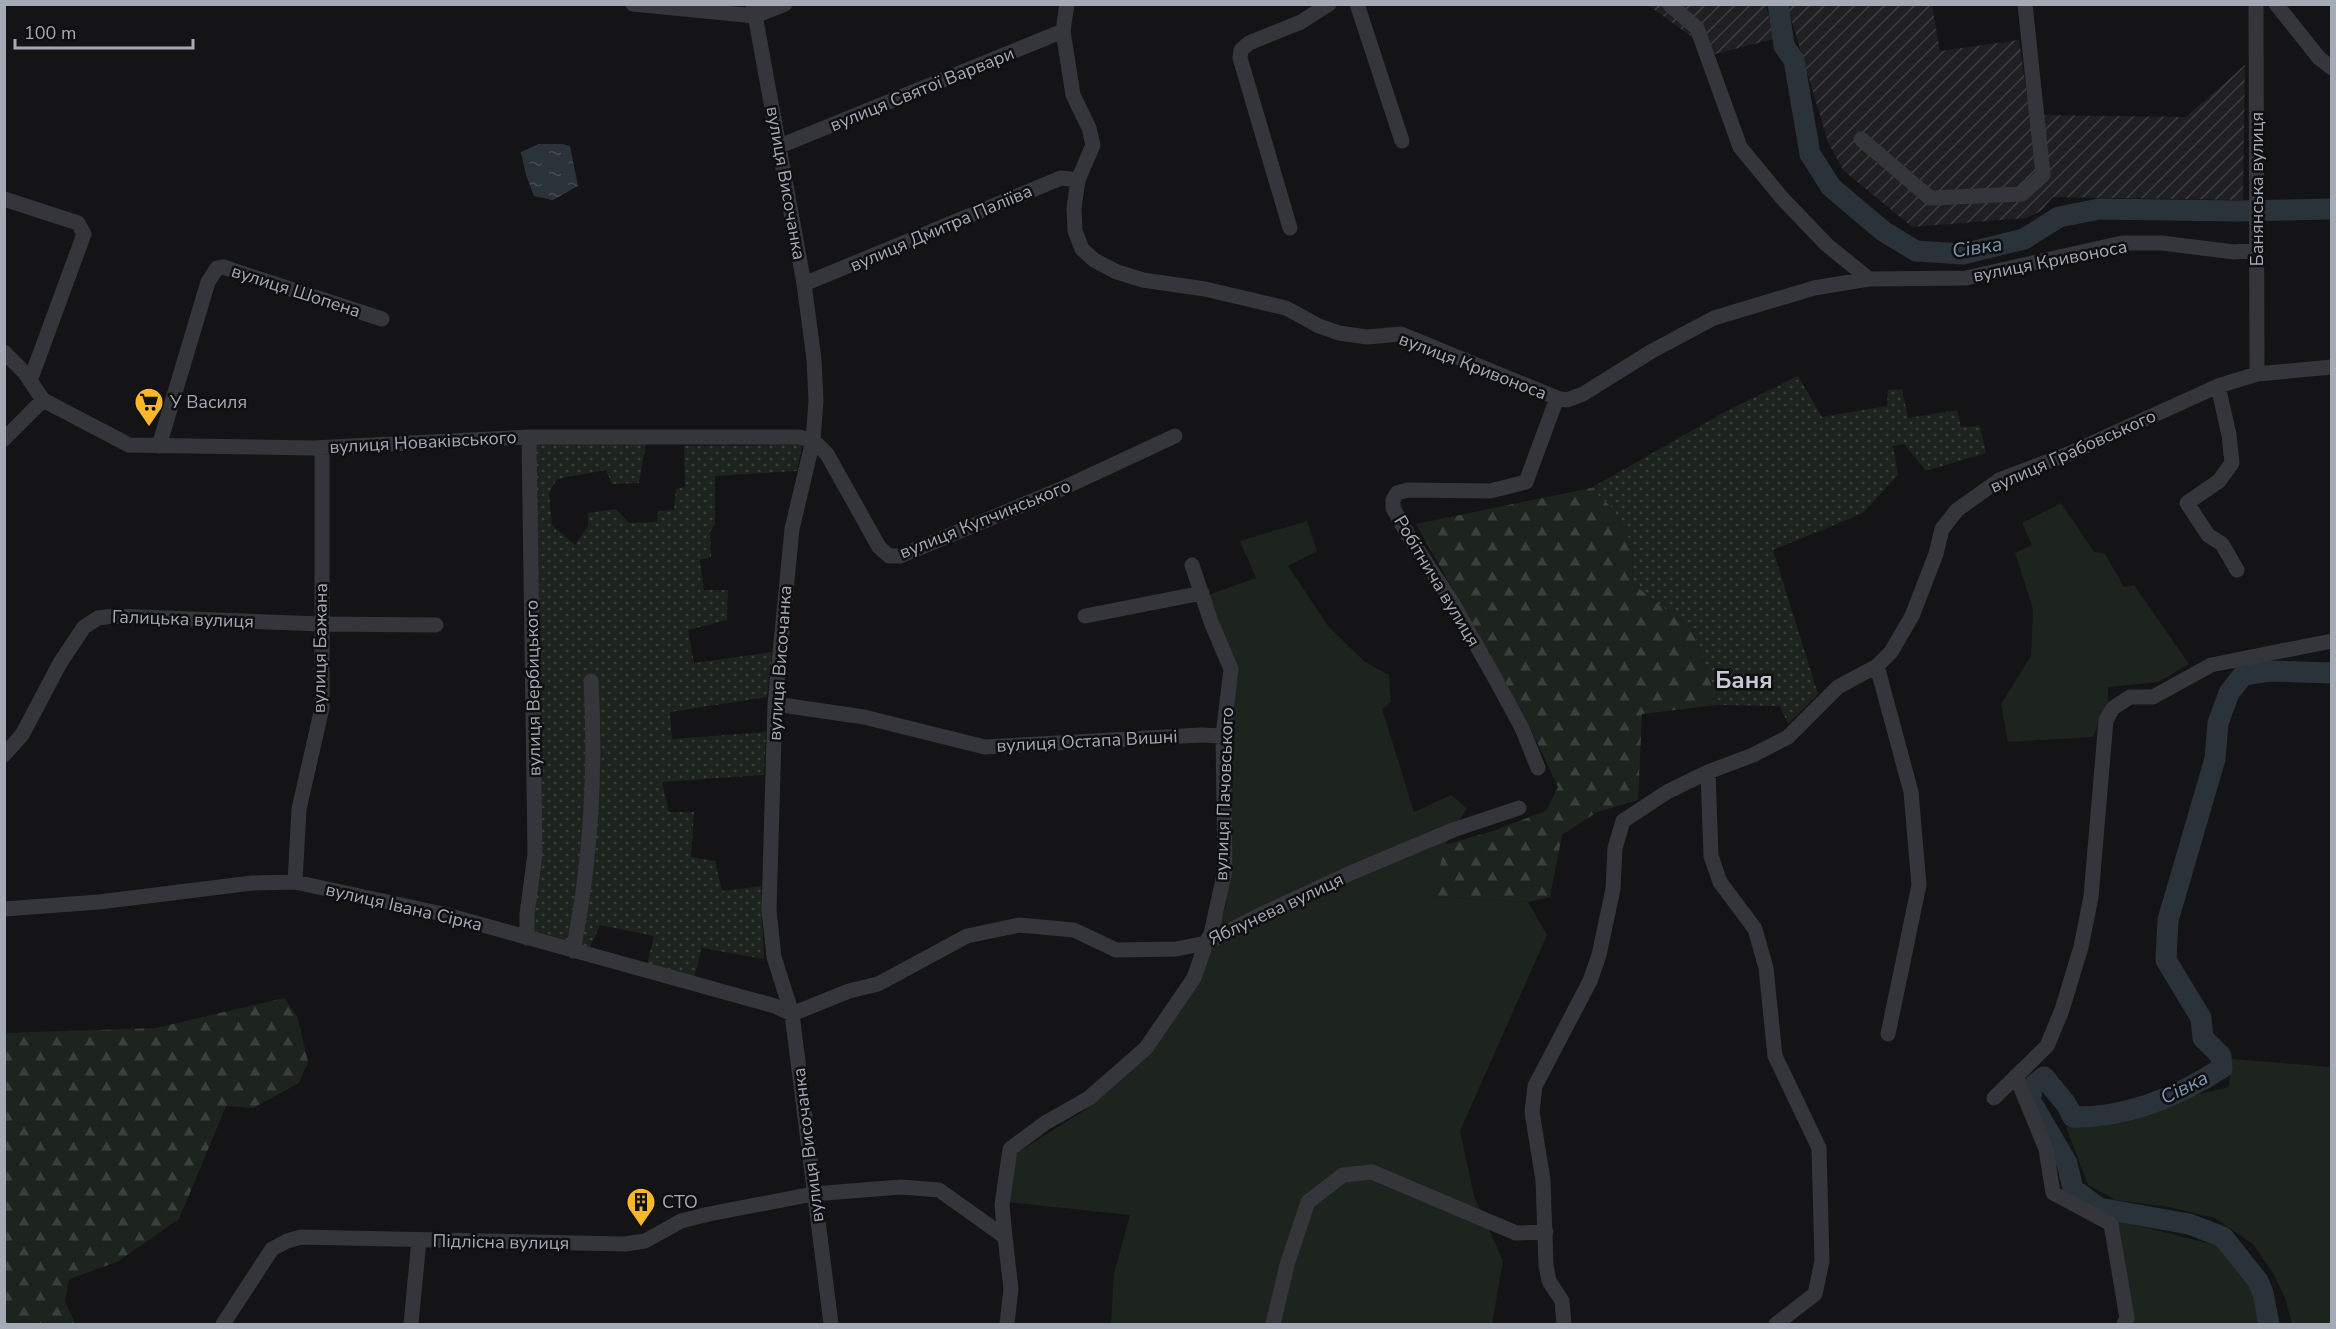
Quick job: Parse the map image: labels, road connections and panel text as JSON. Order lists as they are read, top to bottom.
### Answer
{
  "streets": {
    "street": [
      "вулиця Святої Варвари",
      "вулиця Височанка",
      "Банянська вулиця",
      "вулиця Дмитра Паліїва",
      "вулиця Кривоноса",
      "вулиця Шопена",
      "вулиця Новаківського",
      "вулиця Грабовського",
      "вулиця Купчинського",
      "Робітнича вулиця",
      "Галицька вулиця",
      "вулиця Бажана",
      "вулиця Вербицького",
      "вулиця Остапа Вишні",
      "вулиця Пачовського",
      "вулиця Івана Сірка",
      "Яблунева вулиця",
      "Підлісна вулиця"
    ]
  },
  "crossings": [
    ["вулиця Святої Варвари", "вулиця Височанка"],
    ["вулиця Святої Варвари", "вулиця Кривоноса"],
    ["вулиця Височанка", "вулиця Дмитра Паліїва"],
    ["вулиця Височанка", "вулиця Новаківського"],
    ["вулиця Височанка", "вулиця Купчинського"],
    ["вулиця Височанка", "вулиця Остапа Вишні"],
    ["вулиця Височанка", "вулиця Івана Сірка"],
    ["вулиця Височанка", "Яблунева вулиця"],
    ["вулиця Височанка", "Підлісна вулиця"],
    ["Банянська вулиця", "вулиця Кривоноса"],
    ["Банянська вулиця", "вулиця Грабовського"],
    ["вулиця Дмитра Паліїва", "вулиця Кривоноса"],
    ["вулиця Кривоноса", "Робітнича вулиця"],
    ["вулиця Шопена", "вулиця Новаківського"],
    ["вулиця Новаківського", "вулиця Купчинського"],
    ["вулиця Новаківського", "вулиця Бажана"],
    ["вулиця Новаківського", "вулиця Вербицького"],
    ["Галицька вулиця", "вулиця Бажана"],
    ["вулиця Бажана", "вулиця Івана Сірка"],
    ["вулиця Вербицького", "вулиця Івана Сірка"],
    ["вулиця Остапа Вишні", "вулиця Пачовського"],
    ["вулиця Пачовського", "Яблунева вулиця"],
    ["вулиця Івана Сірка", "Яблунева вулиця"]
  ],
  "districts": ["Баня"],
  "water": ["Сівка"],
  "places": {
    "supermarket": ["У Василя"],
    "building": ["СТО"]
  },
  "scale_bar": "100 m"
}
